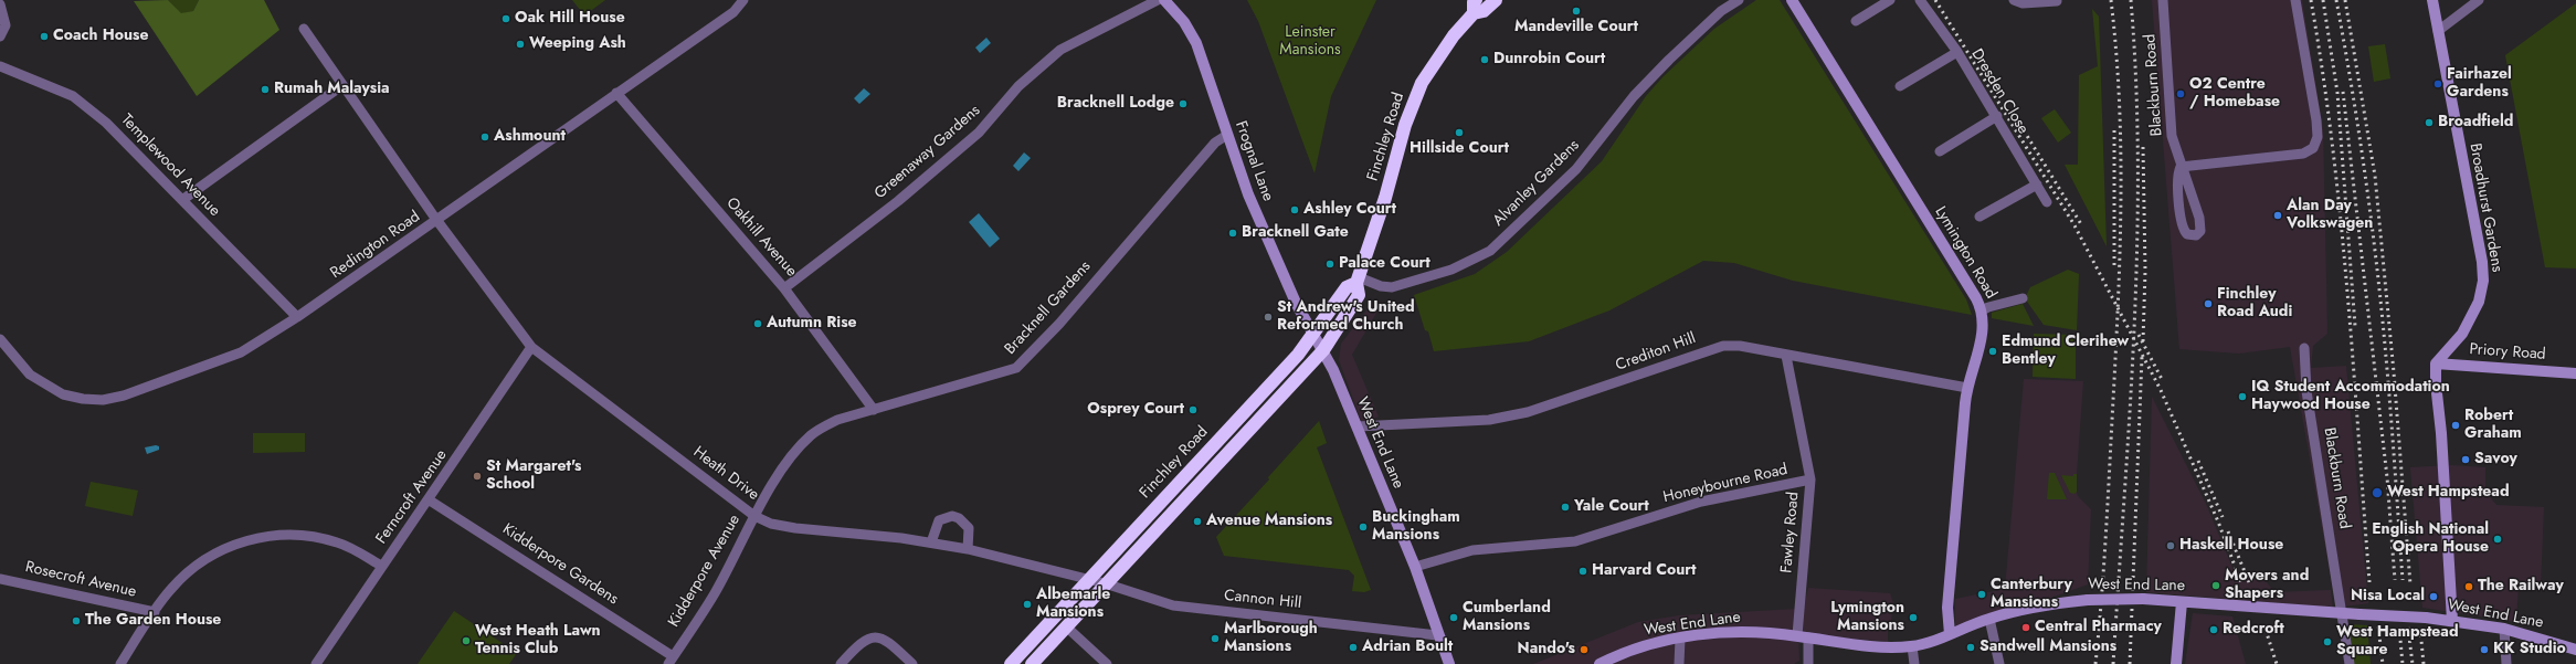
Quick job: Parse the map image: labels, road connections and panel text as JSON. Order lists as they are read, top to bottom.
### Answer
{
  "streets": {
    "highway": ["Finchley Road"],
    "street": [
      "Blackburn Road",
      "Dresden Close",
      "Greenaway Gardens",
      "Frognal Lane",
      "Templewood Avenue",
      "Alvanley Gardens",
      "Broadhurst Gardens",
      "Oakhill Avenue",
      "Redington Road",
      "Lymington Road",
      "Bracknell Gardens",
      "Crediton Hill",
      "Priory Road",
      "West End Lane",
      "Heath Drive",
      "Honeybourne Road",
      "Ferncroft Avenue",
      "Fawley Road",
      "Kidderpore Gardens",
      "Kidderpore Avenue",
      "Rosecroft Avenue",
      "Cannon Hill"
    ]
  },
  "crossings": [
    ["Blackburn Road", "West End Lane"],
    ["Finchley Road", "Frognal Lane"],
    ["Finchley Road", "Alvanley Gardens"],
    ["Finchley Road", "West End Lane"],
    ["Finchley Road", "Heath Drive"],
    ["Finchley Road", "Cannon Hill"],
    ["Greenaway Gardens", "Oakhill Avenue"],
    ["Frognal Lane", "Bracknell Gardens"],
    ["Frognal Lane", "West End Lane"],
    ["Templewood Avenue", "Redington Road"],
    ["Broadhurst Gardens", "Priory Road"],
    ["Oakhill Avenue", "Redington Road"],
    ["Oakhill Avenue", "Bracknell Gardens"],
    ["Redington Road", "Heath Drive"],
    ["Lymington Road", "Crediton Hill"],
    ["Lymington Road", "West End Lane"],
    ["Bracknell Gardens", "Heath Drive"],
    ["Bracknell Gardens", "Kidderpore Avenue"],
    ["Crediton Hill", "West End Lane"],
    ["Crediton Hill", "Fawley Road"],
    ["West End Lane", "Honeybourne Road"],
    ["West End Lane", "Fawley Road"],
    ["West End Lane", "Cannon Hill"],
    ["Heath Drive", "Ferncroft Avenue"],
    ["Heath Drive", "Kidderpore Avenue"],
    ["Heath Drive", "Cannon Hill"],
    ["Honeybourne Road", "Fawley Road"],
    ["Ferncroft Avenue", "Kidderpore Gardens"],
    ["Kidderpore Gardens", "Kidderpore Avenue"]
  ],
  "parks": ["Leinster Mansions"],
  "places": [
    "Mandeville Court",
    "Oak Hill House",
    "Coach House",
    "Weeping Ash",
    "Dunrobin Court",
    "Fairhazel Gardens",
    "Rumah Malaysia",
    "O2 Centre / Homebase",
    "Bracknell Lodge",
    "Broadfield",
    "Hillside Court",
    "Ashmount",
    "Ashley Court",
    "Alan Day Volkswagen",
    "Bracknell Gate",
    "Palace Court",
    "Finchley Road Audi",
    "St Andrew's United Reformed Church",
    "Autumn Rise",
    "Edmund Clerihew Bentley",
    "IQ Student Accommodation Haywood House",
    "Osprey Court",
    "Robert Graham",
    "Savoy",
    "St Margaret's School",
    "West Hampstead",
    "Yale Court",
    "Avenue Mansions",
    "Buckingham Mansions",
    "English National Opera House",
    "Haskell House",
    "Harvard Court",
    "Movers and Shapers",
    "The Railway",
    "Canterbury Mansions",
    "Nisa Local",
    "Albemarle Mansions",
    "Cumberland Mansions",
    "Lymington Mansions",
    "The Garden House",
    "Central Pharmacy",
    "Redcroft",
    "Marlborough Mansions",
    "West Heath Lawn Tennis Club",
    "West Hampstead Square",
    "Adrian Boult",
    "Sandwell Mansions",
    "Nando's",
    "KK Studio"
  ]
}
